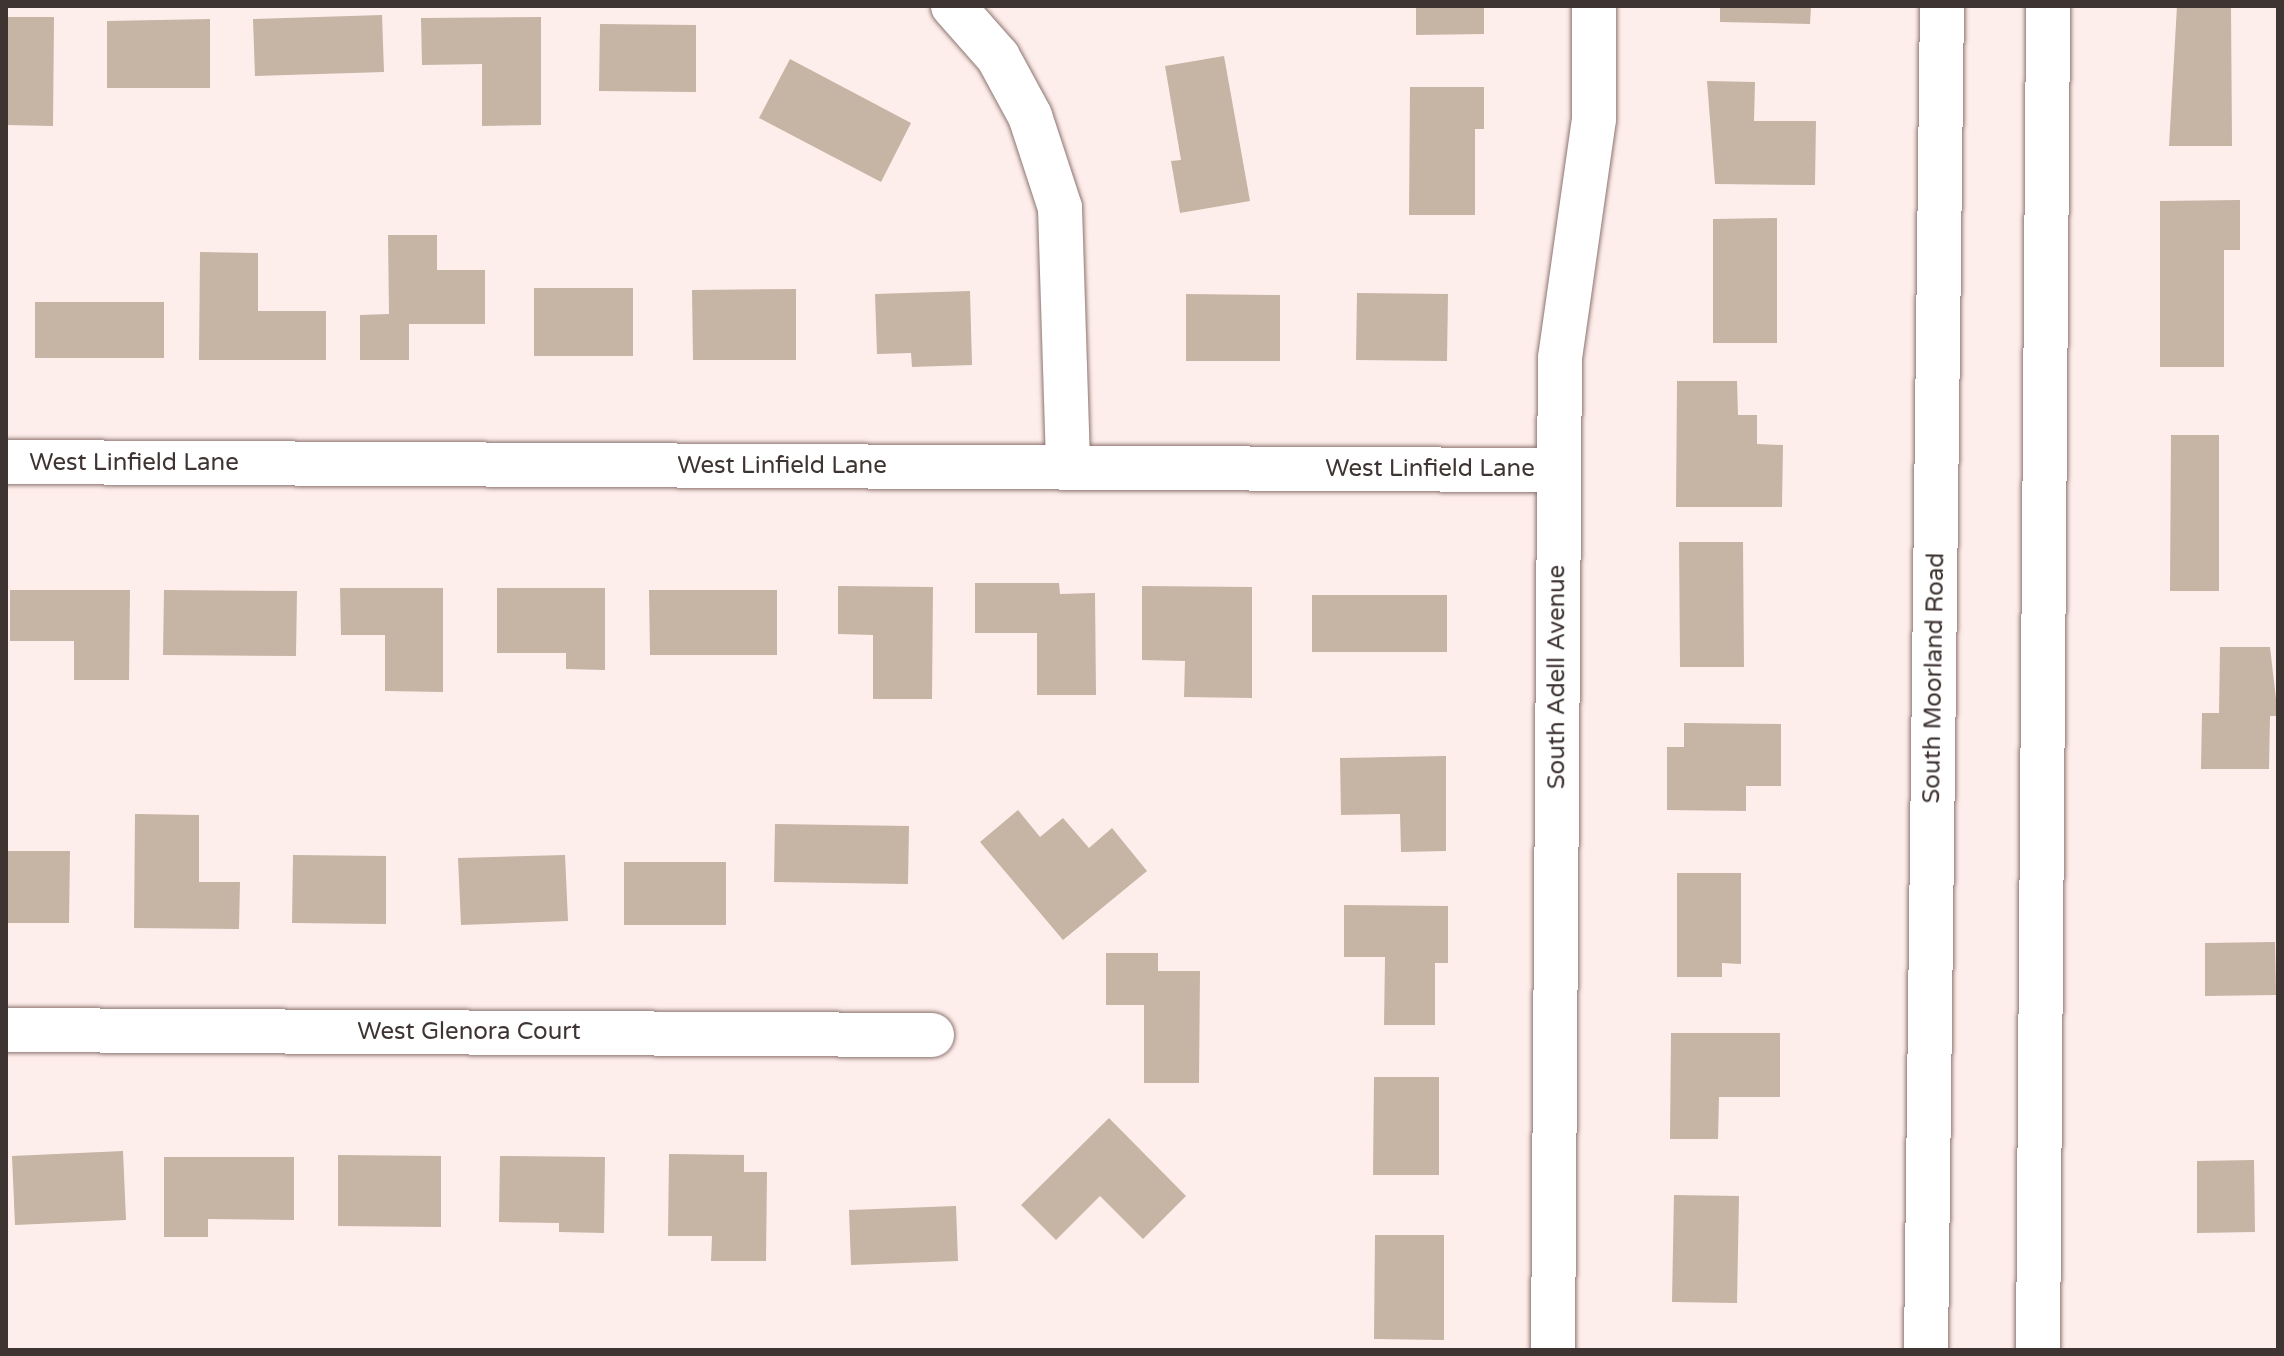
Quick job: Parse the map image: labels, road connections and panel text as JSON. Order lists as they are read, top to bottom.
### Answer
{
  "streets": {
    "street": [
      "West Linfield Lane",
      "South Adell Avenue",
      "South Moorland Road",
      "West Glenora Court"
    ]
  },
  "crossings": [
    ["West Linfield Lane", "South Adell Avenue"]
  ]
}
